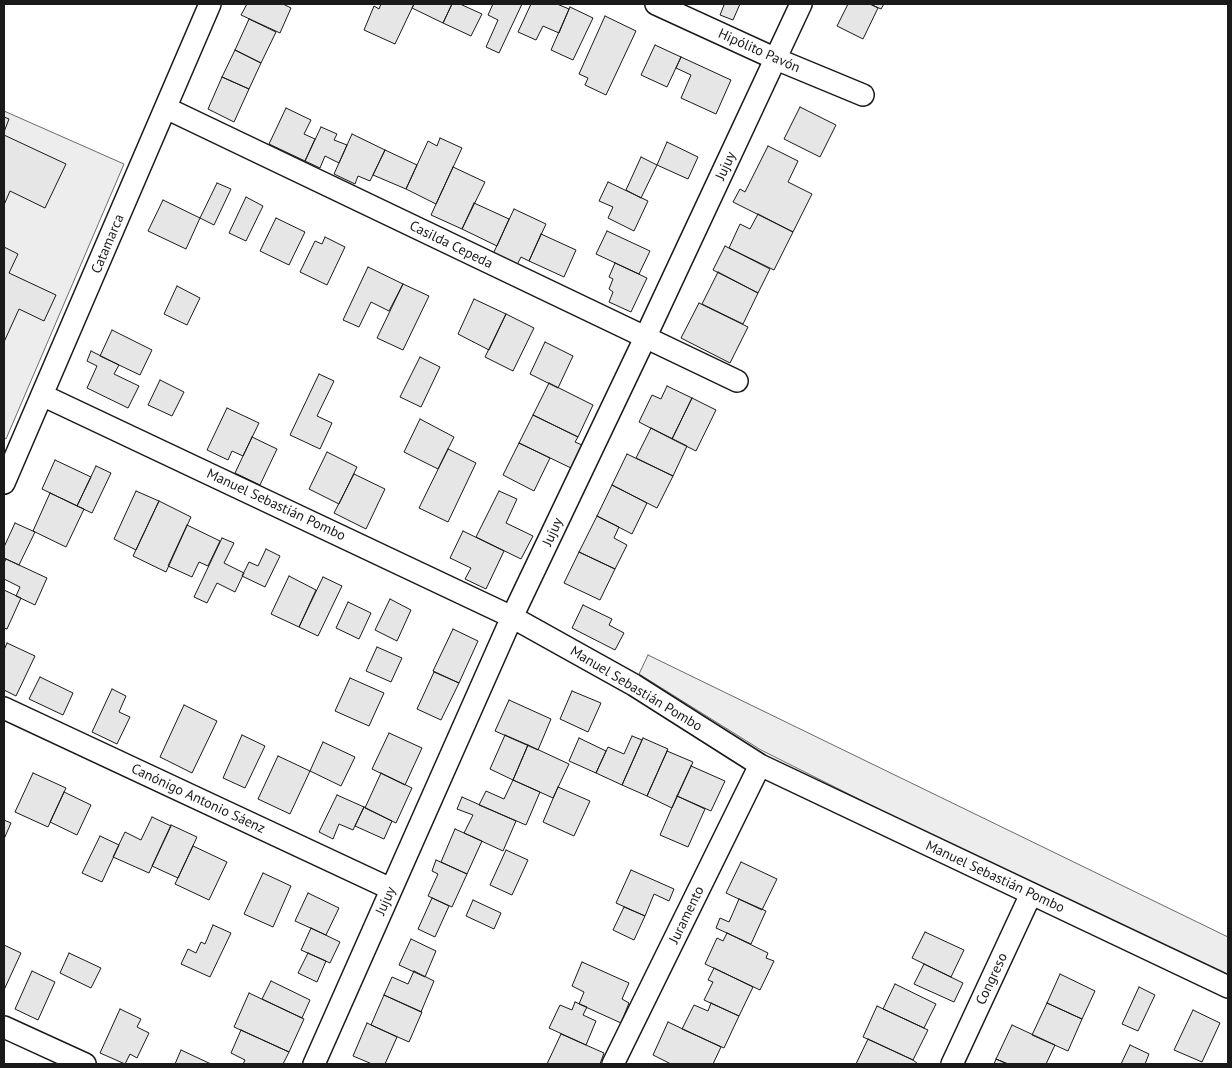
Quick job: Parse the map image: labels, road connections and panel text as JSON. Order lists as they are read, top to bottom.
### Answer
{
  "streets": {
    "street": [
      "Hipólito Pavón",
      "Jujuy",
      "Catamarca",
      "Casilda Cepeda",
      "Manuel Sebastián Pombo",
      "Canónigo Antonio Sáenz",
      "Juramento",
      "Congreso"
    ]
  },
  "crossings": [
    ["Hipólito Pavón", "Jujuy"],
    ["Jujuy", "Casilda Cepeda"],
    ["Jujuy", "Manuel Sebastián Pombo"],
    ["Jujuy", "Canónigo Antonio Sáenz"],
    ["Catamarca", "Casilda Cepeda"],
    ["Catamarca", "Manuel Sebastián Pombo"],
    ["Manuel Sebastián Pombo", "Juramento"],
    ["Manuel Sebastián Pombo", "Congreso"]
  ]
}
